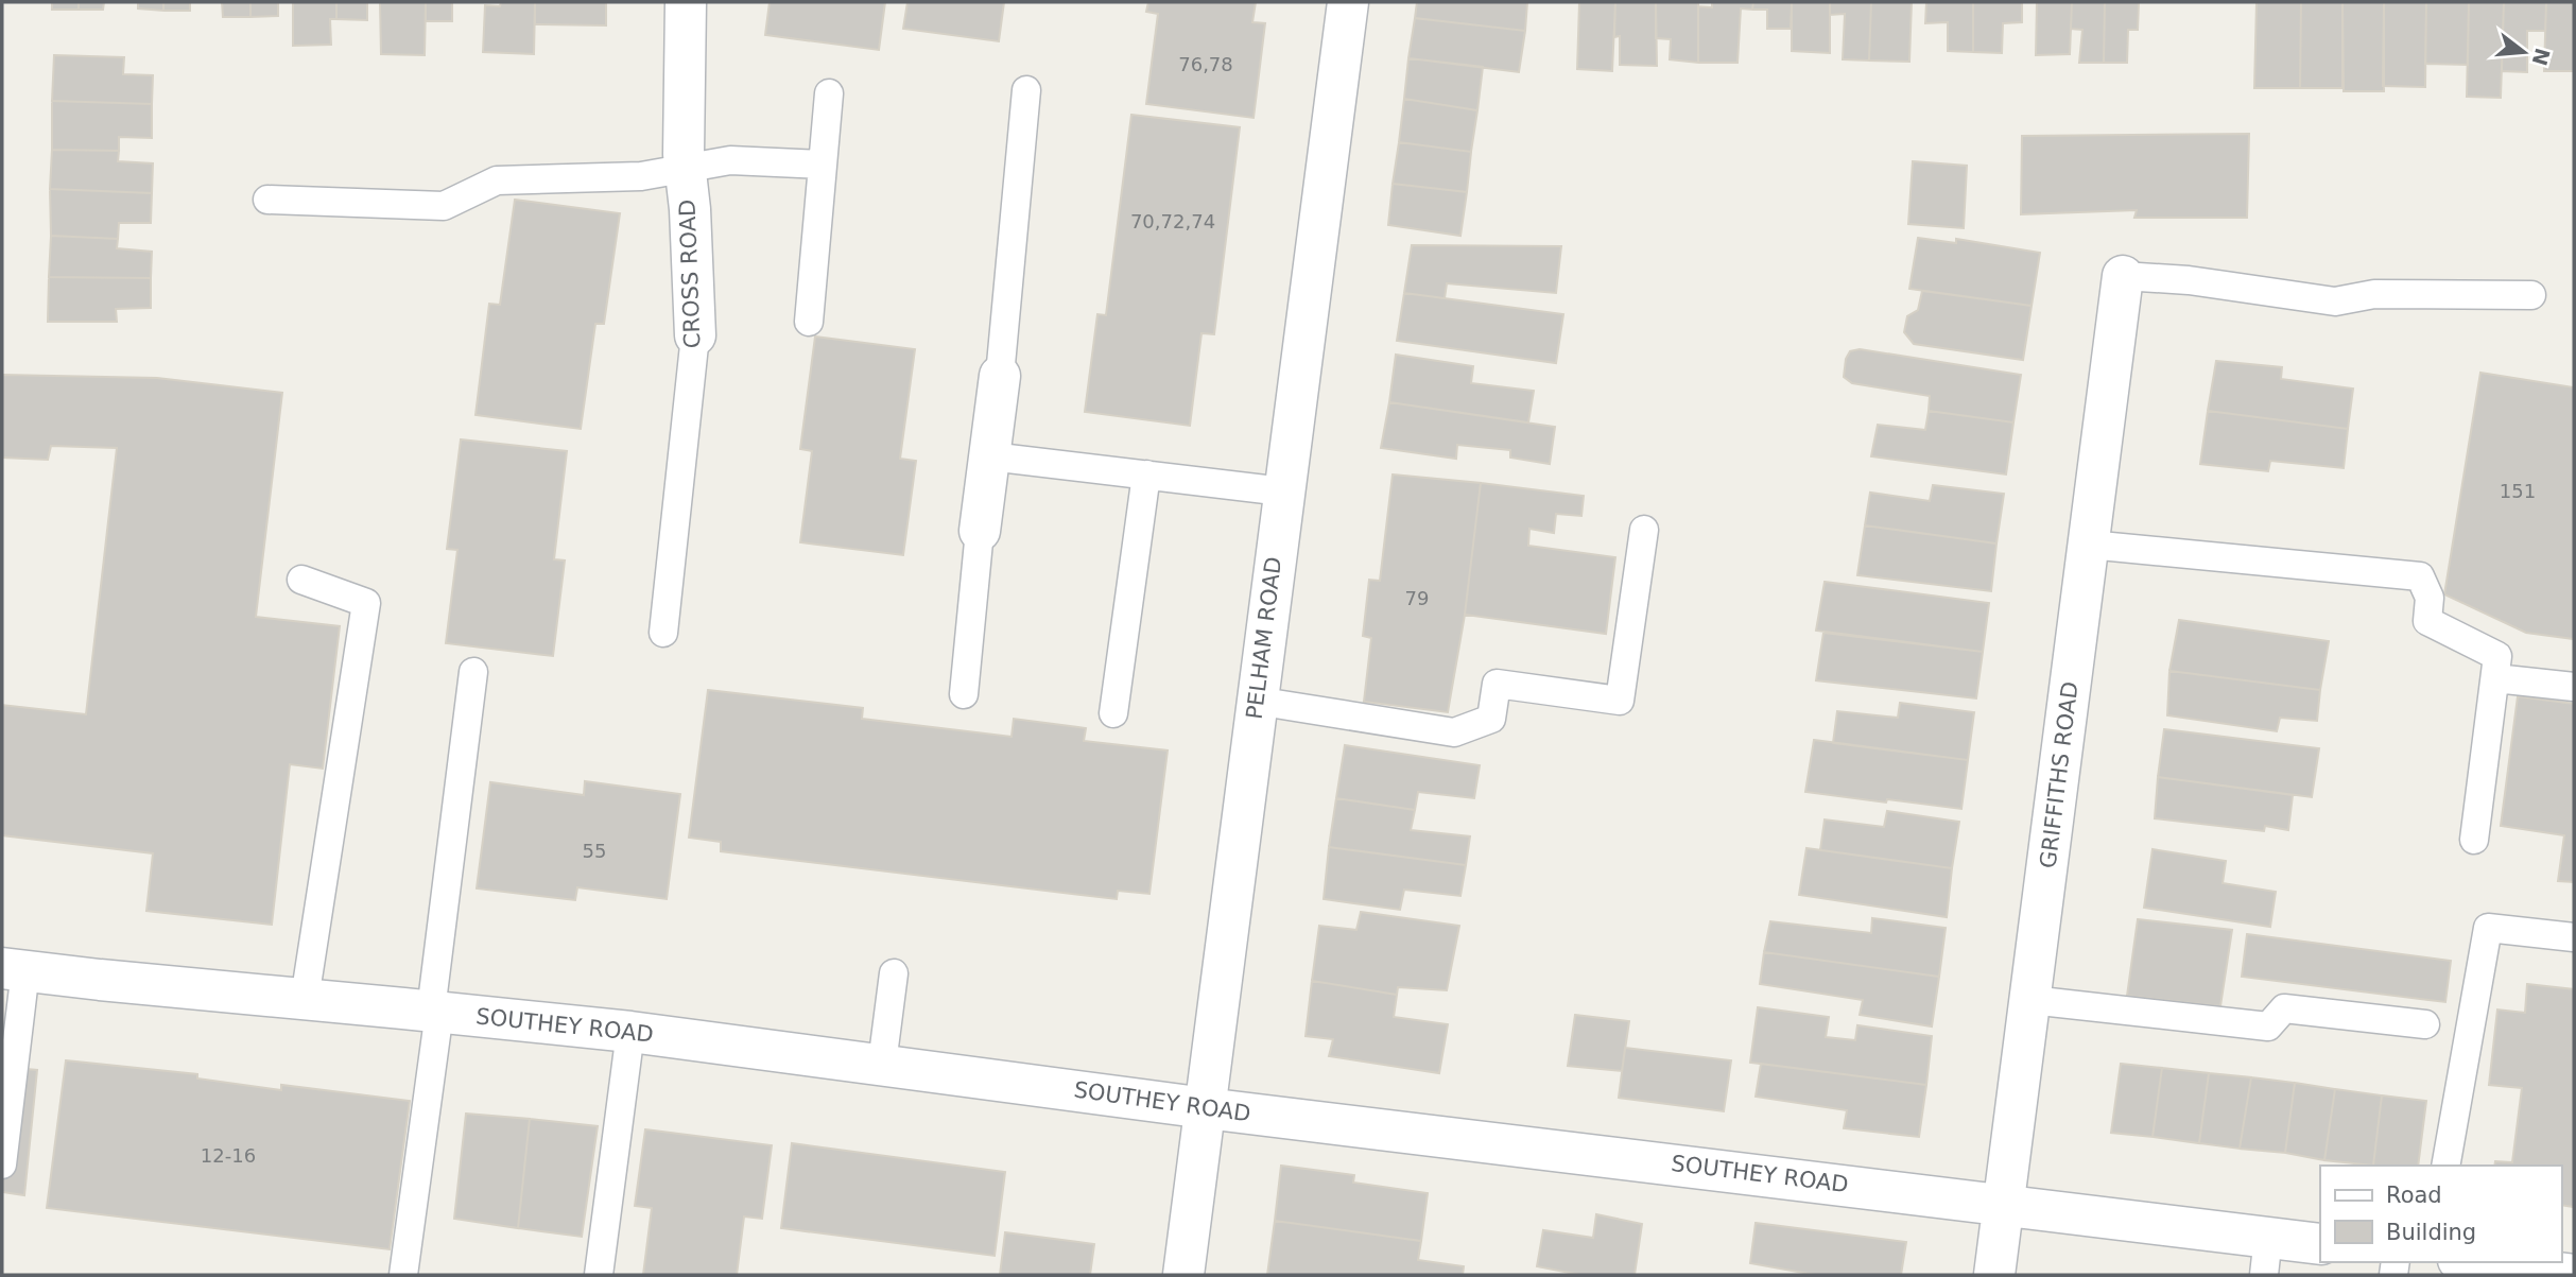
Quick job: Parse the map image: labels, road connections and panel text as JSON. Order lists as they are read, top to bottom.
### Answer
{
  "streets": {
    "street": [
      "CROSS ROAD",
      "PELHAM ROAD",
      "GRIFFITHS ROAD",
      "SOUTHEY ROAD"
    ]
  },
  "crossings": [
    ["PELHAM ROAD", "SOUTHEY ROAD"],
    ["GRIFFITHS ROAD", "SOUTHEY ROAD"]
  ],
  "house_numbers": [
    "76,78",
    "70,72,74",
    "151",
    "79",
    "55",
    "12-16"
  ],
  "legend": ["Road", "Building"],
  "north": "right"
}
